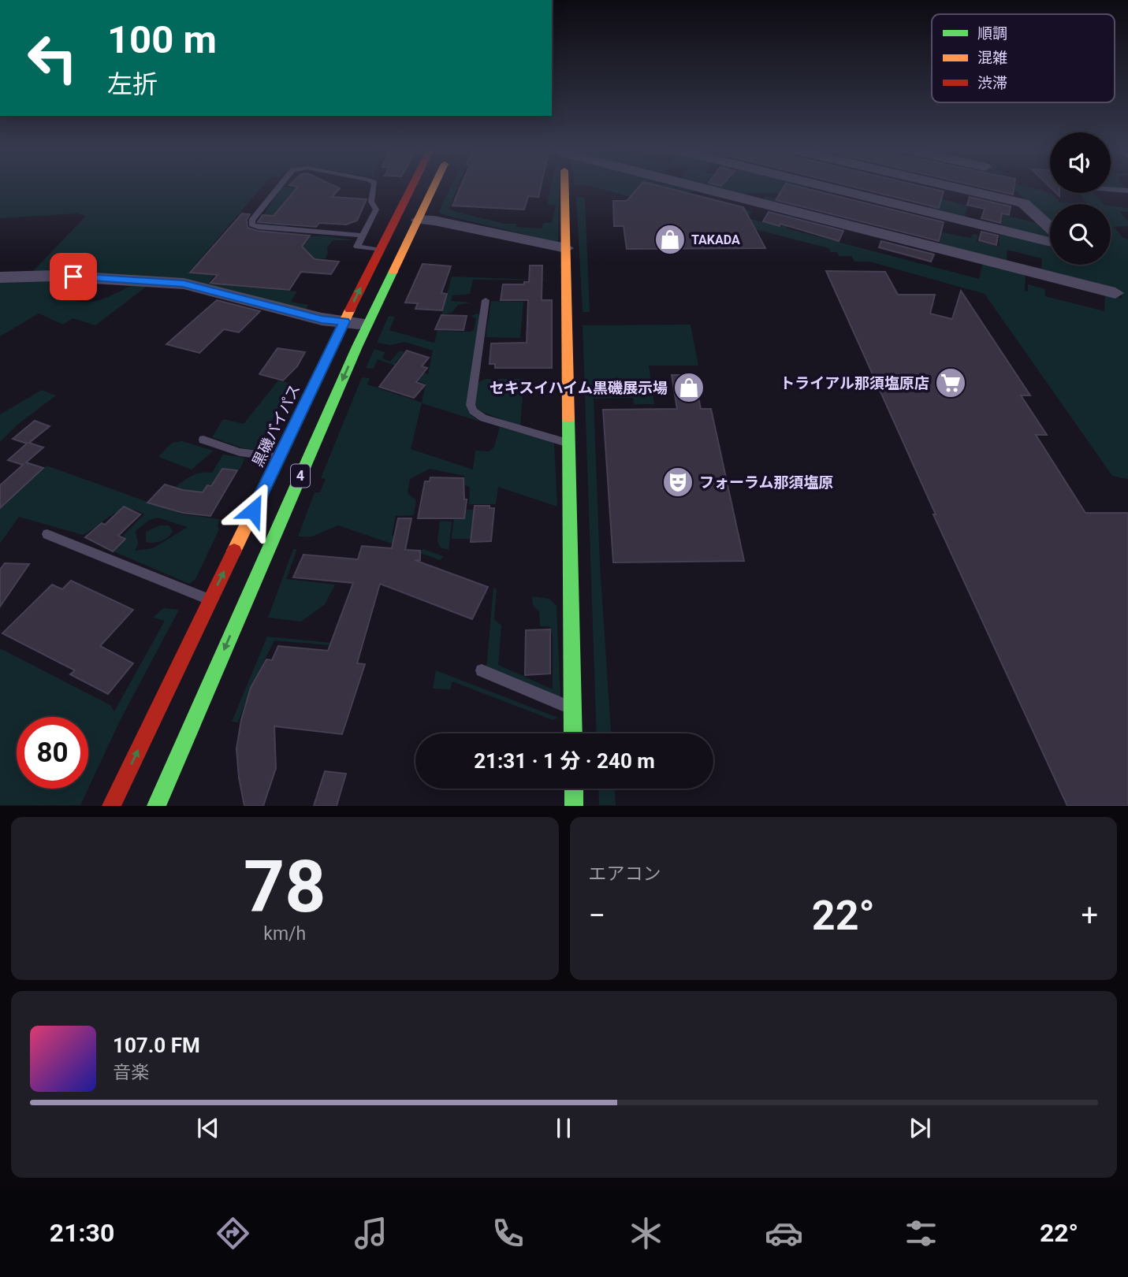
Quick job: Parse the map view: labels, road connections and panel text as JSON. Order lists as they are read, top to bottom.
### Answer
{
  "streets": {
    "main road": ["黒磯バイパス", "4"]
  },
  "places": {
    "shop": ["TAKADA", "セキスイハイム黒磯展示場"],
    "supermarket": ["トライアル那須塩原店"],
    "theatre": ["フォーラム那須塩原"]
  },
  "legend": ["順調", "混雑", "渋滞"],
  "page": {
    "turn": ["100 m", "左折"],
    "limit": "80",
    "trip": "21:31 · 1 分 · 240 m",
    "tile": [
      ["78", "km/h"],
      "エアコン"
    ],
    "heat": ["−", "22°", "+"],
    "song": ["107.0 FM", "音楽"],
    "tabs": ["21:30", "22°"]
  }
}
